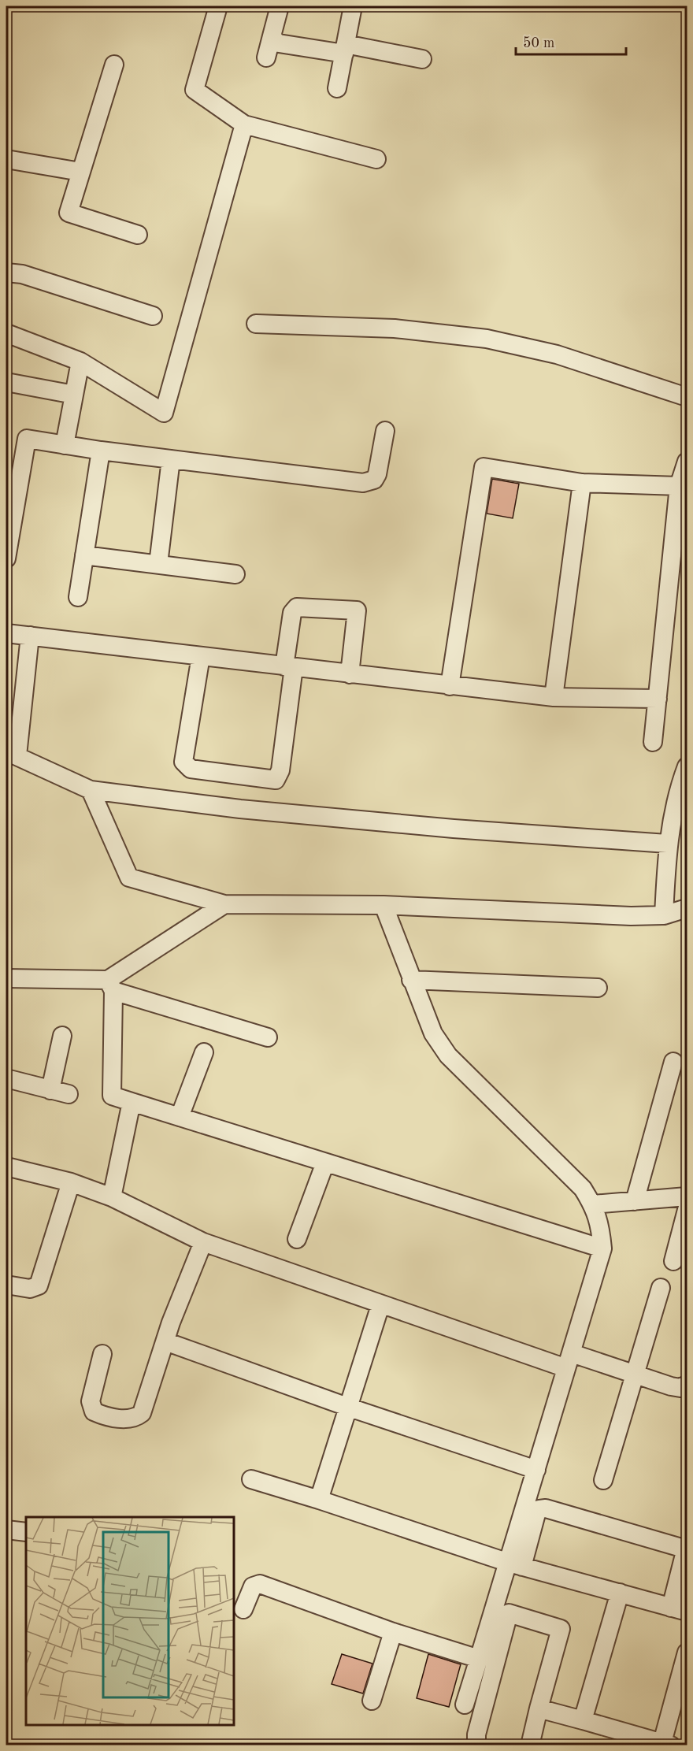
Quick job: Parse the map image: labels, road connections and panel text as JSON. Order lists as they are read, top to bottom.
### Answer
{
  "scale_bar": "50 m"
}
